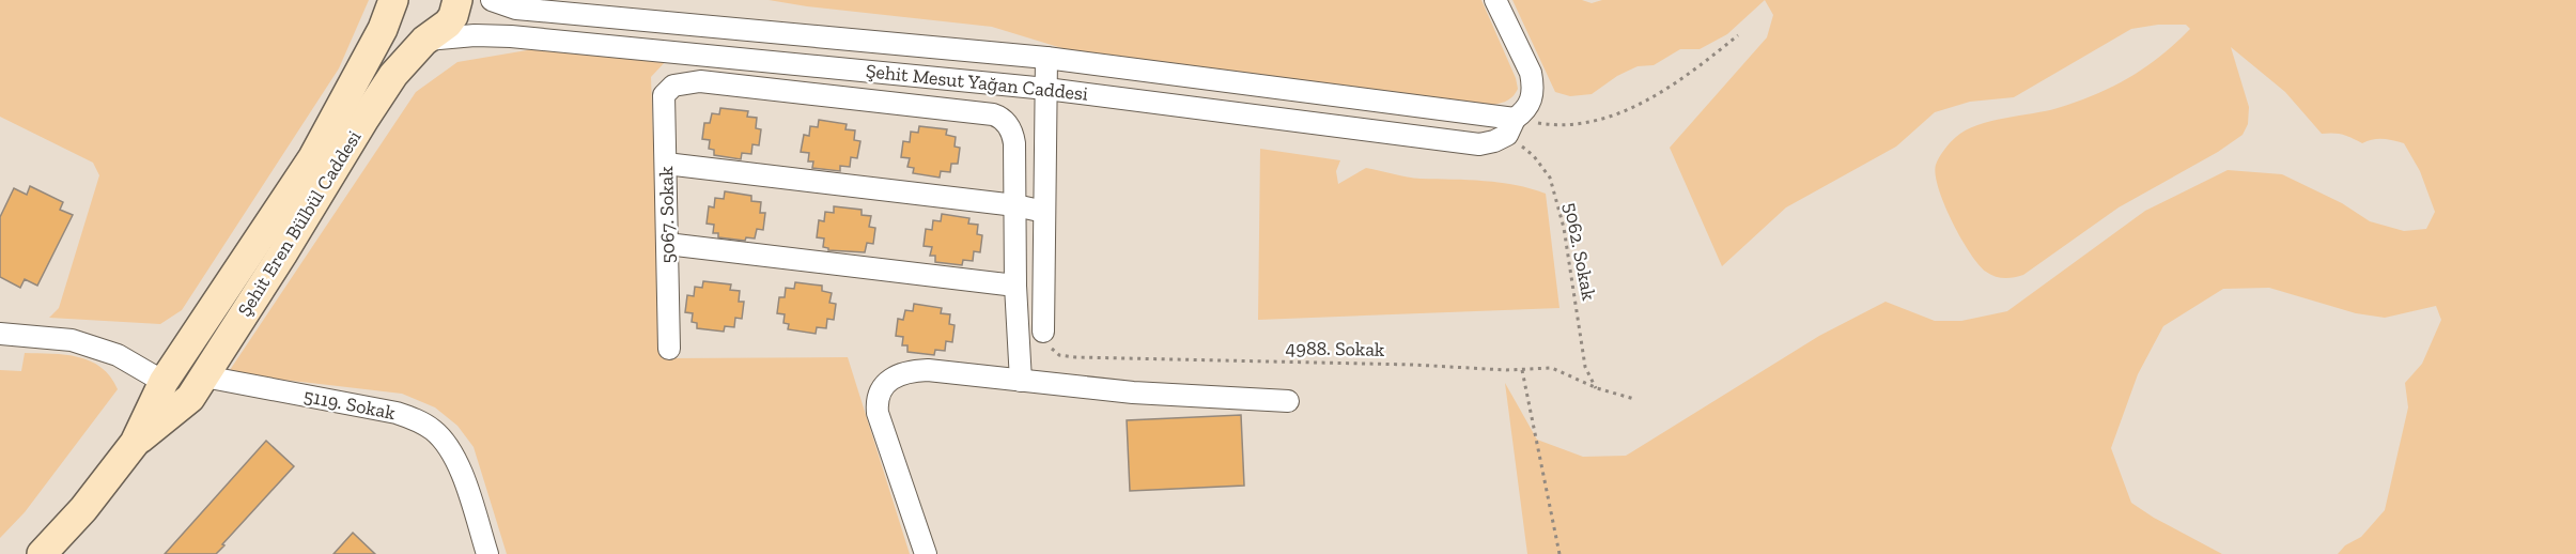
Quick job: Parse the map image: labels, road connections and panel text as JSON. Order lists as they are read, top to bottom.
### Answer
{
  "streets": {
    "street": [
      "Şehit Mesut Yağan Caddesi",
      "5067. Sokak",
      "Şehit Eren Bülbül Caddesi",
      "5119. Sokak"
    ],
    "path": ["5062. Sokak", "4988. Sokak"]
  },
  "crossings": [
    ["Şehit Mesut Yağan Caddesi", "Şehit Eren Bülbül Caddesi"],
    ["Şehit Mesut Yağan Caddesi", "5062. Sokak"],
    ["Şehit Eren Bülbül Caddesi", "5119. Sokak"],
    ["5062. Sokak", "4988. Sokak"]
  ]
}
